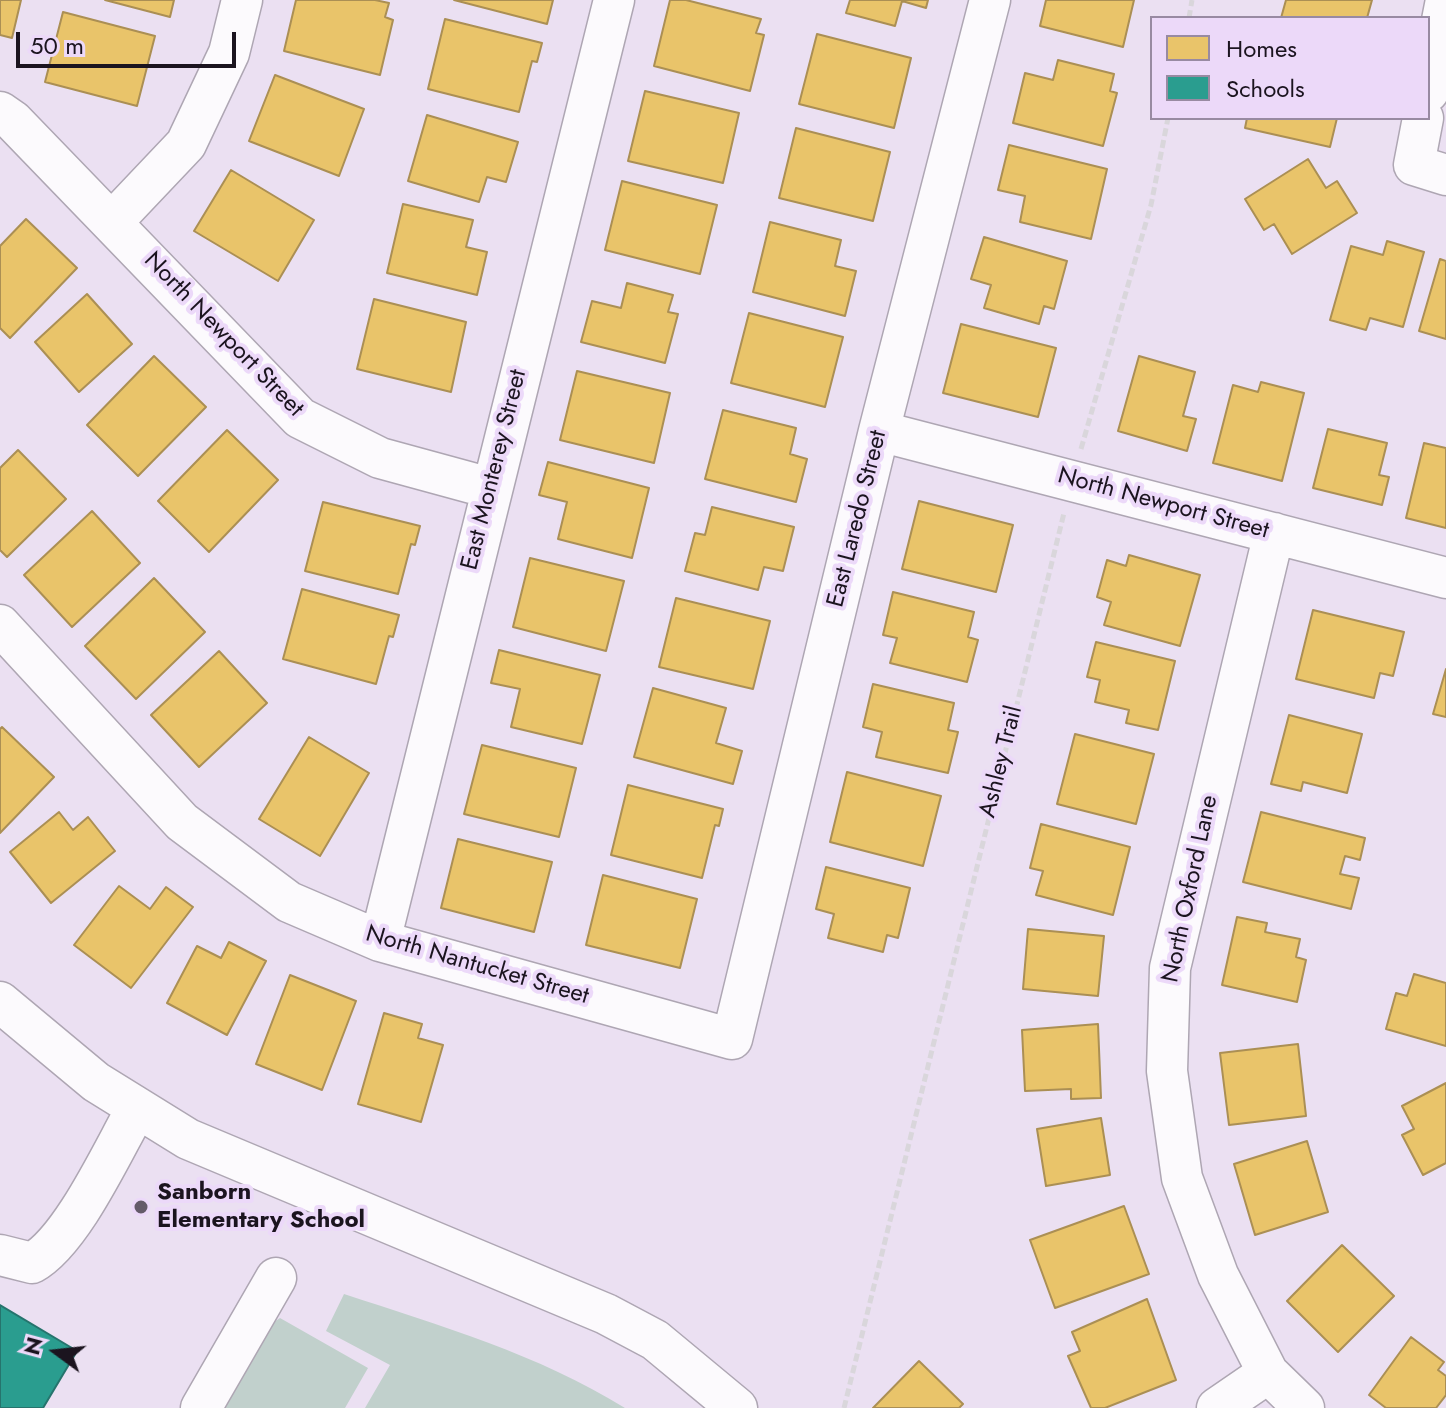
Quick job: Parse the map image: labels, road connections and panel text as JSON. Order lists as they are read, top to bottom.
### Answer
{
  "streets": {
    "street": [
      "North Newport Street",
      "East Monterey Street",
      "East Laredo Street",
      "North Oxford Lane",
      "North Nantucket Street"
    ],
    "path": ["Ashley Trail"]
  },
  "crossings": [
    ["North Newport Street", "East Monterey Street"],
    ["North Newport Street", "East Laredo Street"],
    ["North Newport Street", "Ashley Trail"],
    ["North Newport Street", "North Oxford Lane"],
    ["East Monterey Street", "North Nantucket Street"],
    ["East Laredo Street", "North Nantucket Street"]
  ],
  "places": ["Sanborn Elementary School"],
  "legend": ["Homes", "Schools"],
  "scale_bar": "50 m",
  "north": "left"
}
